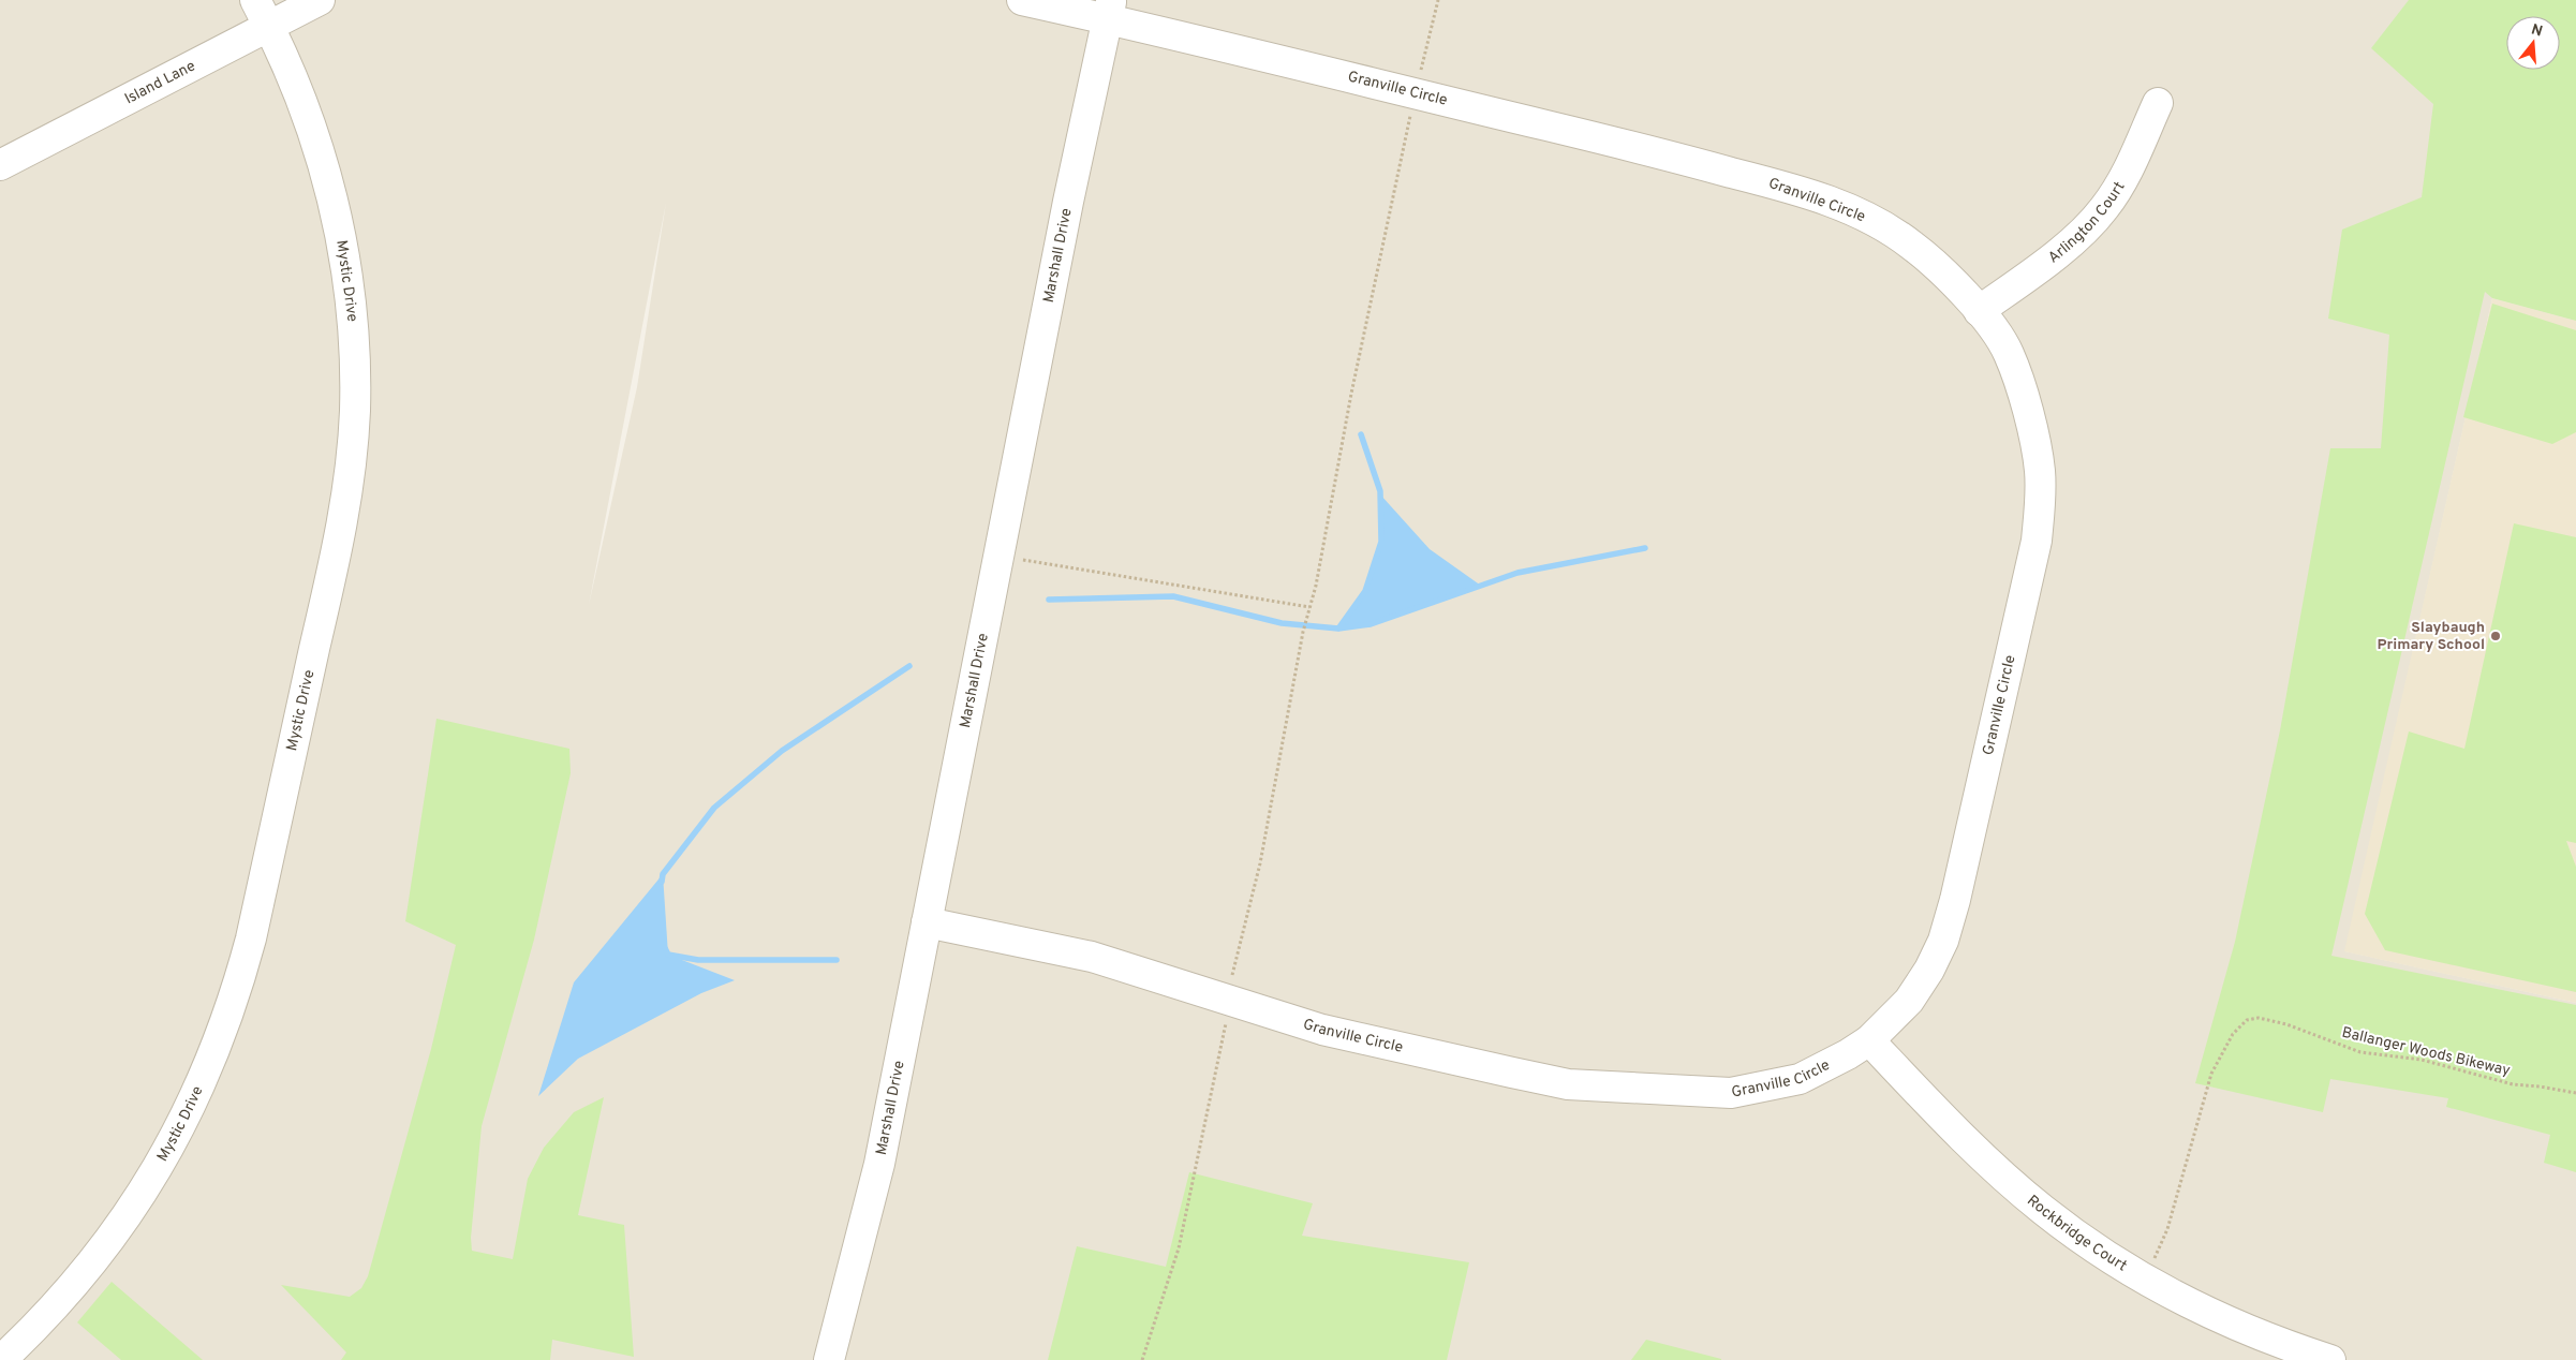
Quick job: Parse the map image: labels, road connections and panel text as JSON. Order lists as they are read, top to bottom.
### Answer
{
  "streets": {
    "street": [
      "Island Lane",
      "Granville Circle",
      "Arlington Court",
      "Marshall Drive",
      "Mystic Drive",
      "Rockbridge Court"
    ],
    "path": ["Ballanger Woods Bikeway"]
  },
  "crossings": [
    ["Island Lane", "Mystic Drive"],
    ["Granville Circle", "Arlington Court"],
    ["Granville Circle", "Marshall Drive"],
    ["Granville Circle", "Rockbridge Court"]
  ],
  "places": ["Slaybaugh Primary School"],
  "north": "top"
}
